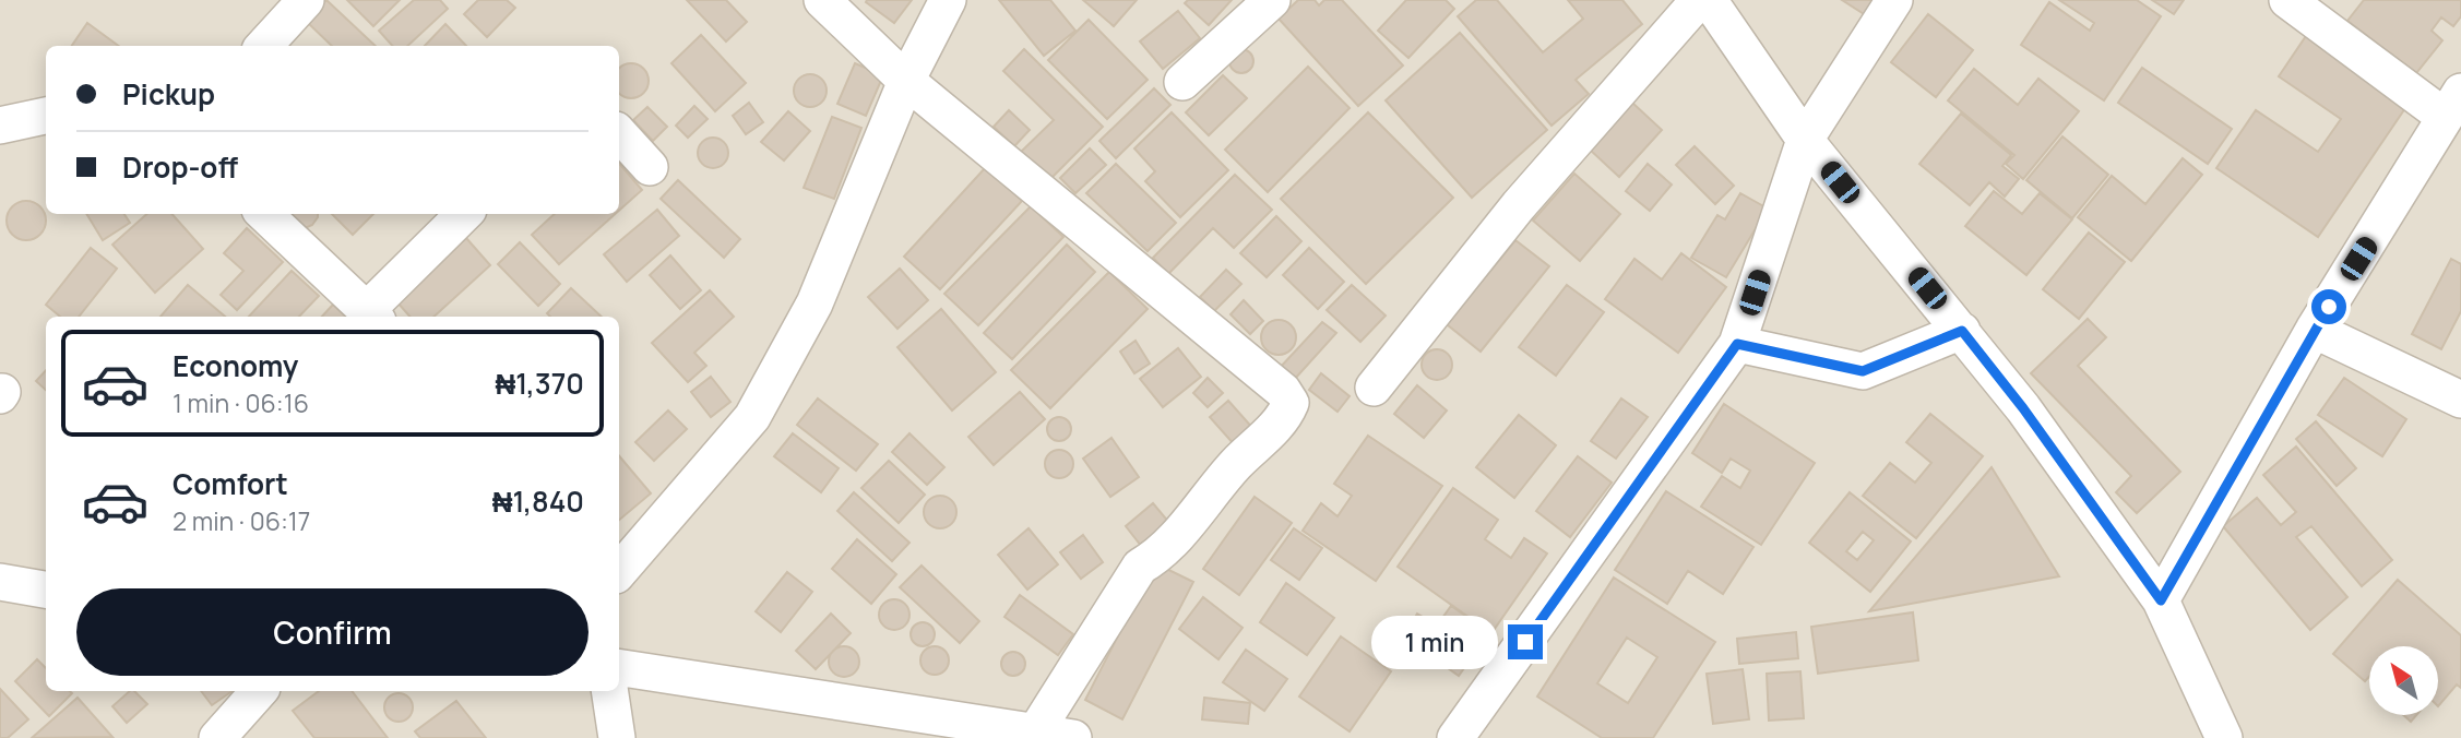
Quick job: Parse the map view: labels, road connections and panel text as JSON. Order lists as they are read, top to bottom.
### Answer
{
  "north": "top left",
  "page": {
    "banner": ["Pickup", "Drop-off"],
    "list": [
      {
        "name": "Economy",
        "note": "1 min · 06:16",
        "value": "₦1,370"
      },
      {
        "name": "Comfort",
        "note": "2 min · 06:17",
        "value": "₦1,840"
      }
    ],
    "buttons": "Confirm",
    "bubble": "1 min"
  }
}
